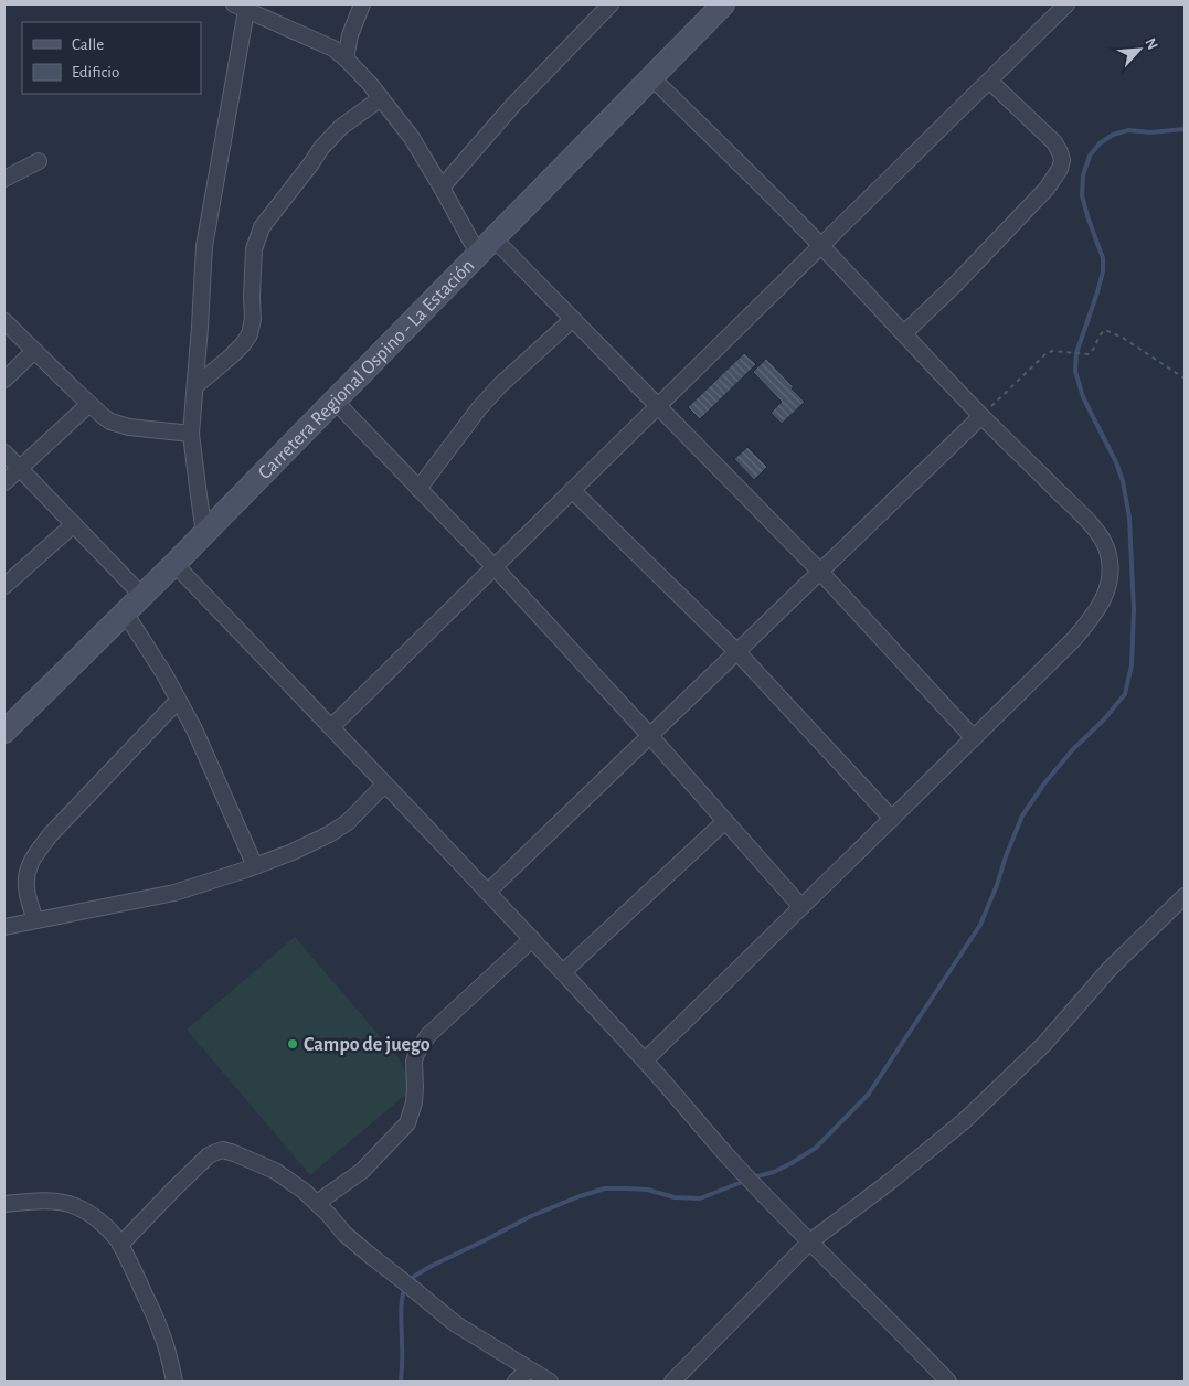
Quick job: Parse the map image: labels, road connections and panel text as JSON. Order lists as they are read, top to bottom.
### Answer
{
  "streets": {
    "main road": ["Carretera Regional Ospino - La Estación"]
  },
  "places": ["Campo de juego"],
  "legend": ["Calle", "Edificio"],
  "north": "top right"
}
